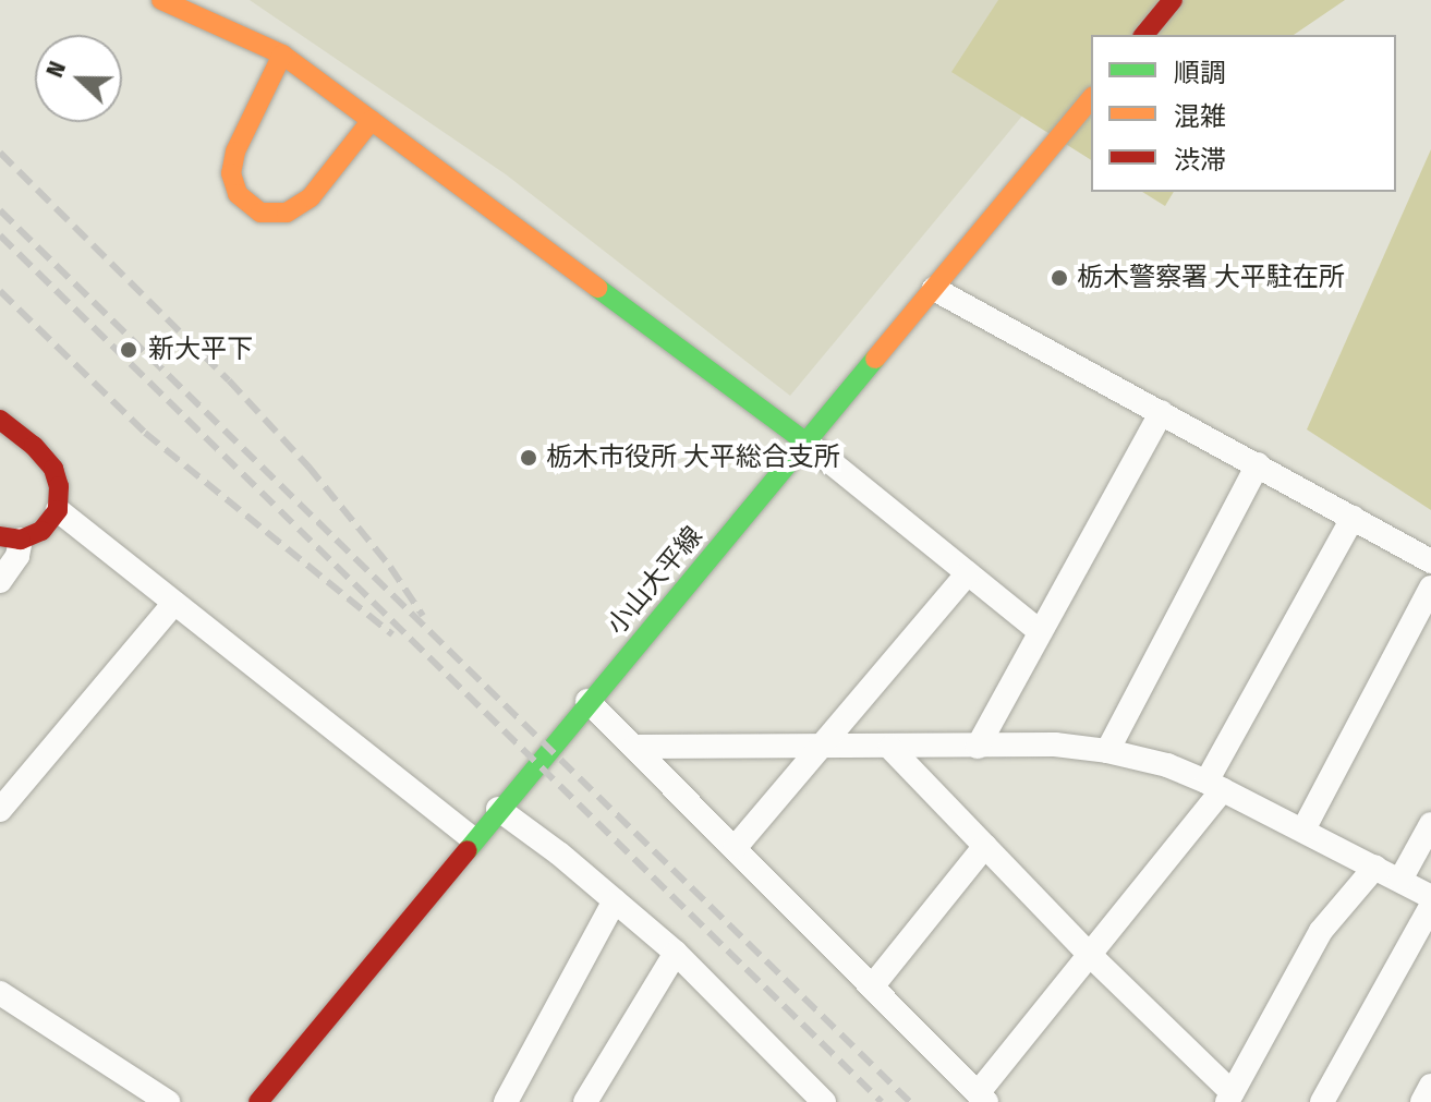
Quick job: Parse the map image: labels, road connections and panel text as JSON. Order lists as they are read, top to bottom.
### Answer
{
  "streets": {
    "main road": ["小山大平線"]
  },
  "places": ["栃木警察署 大平駐在所", "新大平下", "栃木市役所 大平総合支所"],
  "legend": ["順調", "混雑", "渋滞"],
  "north": "left"
}
